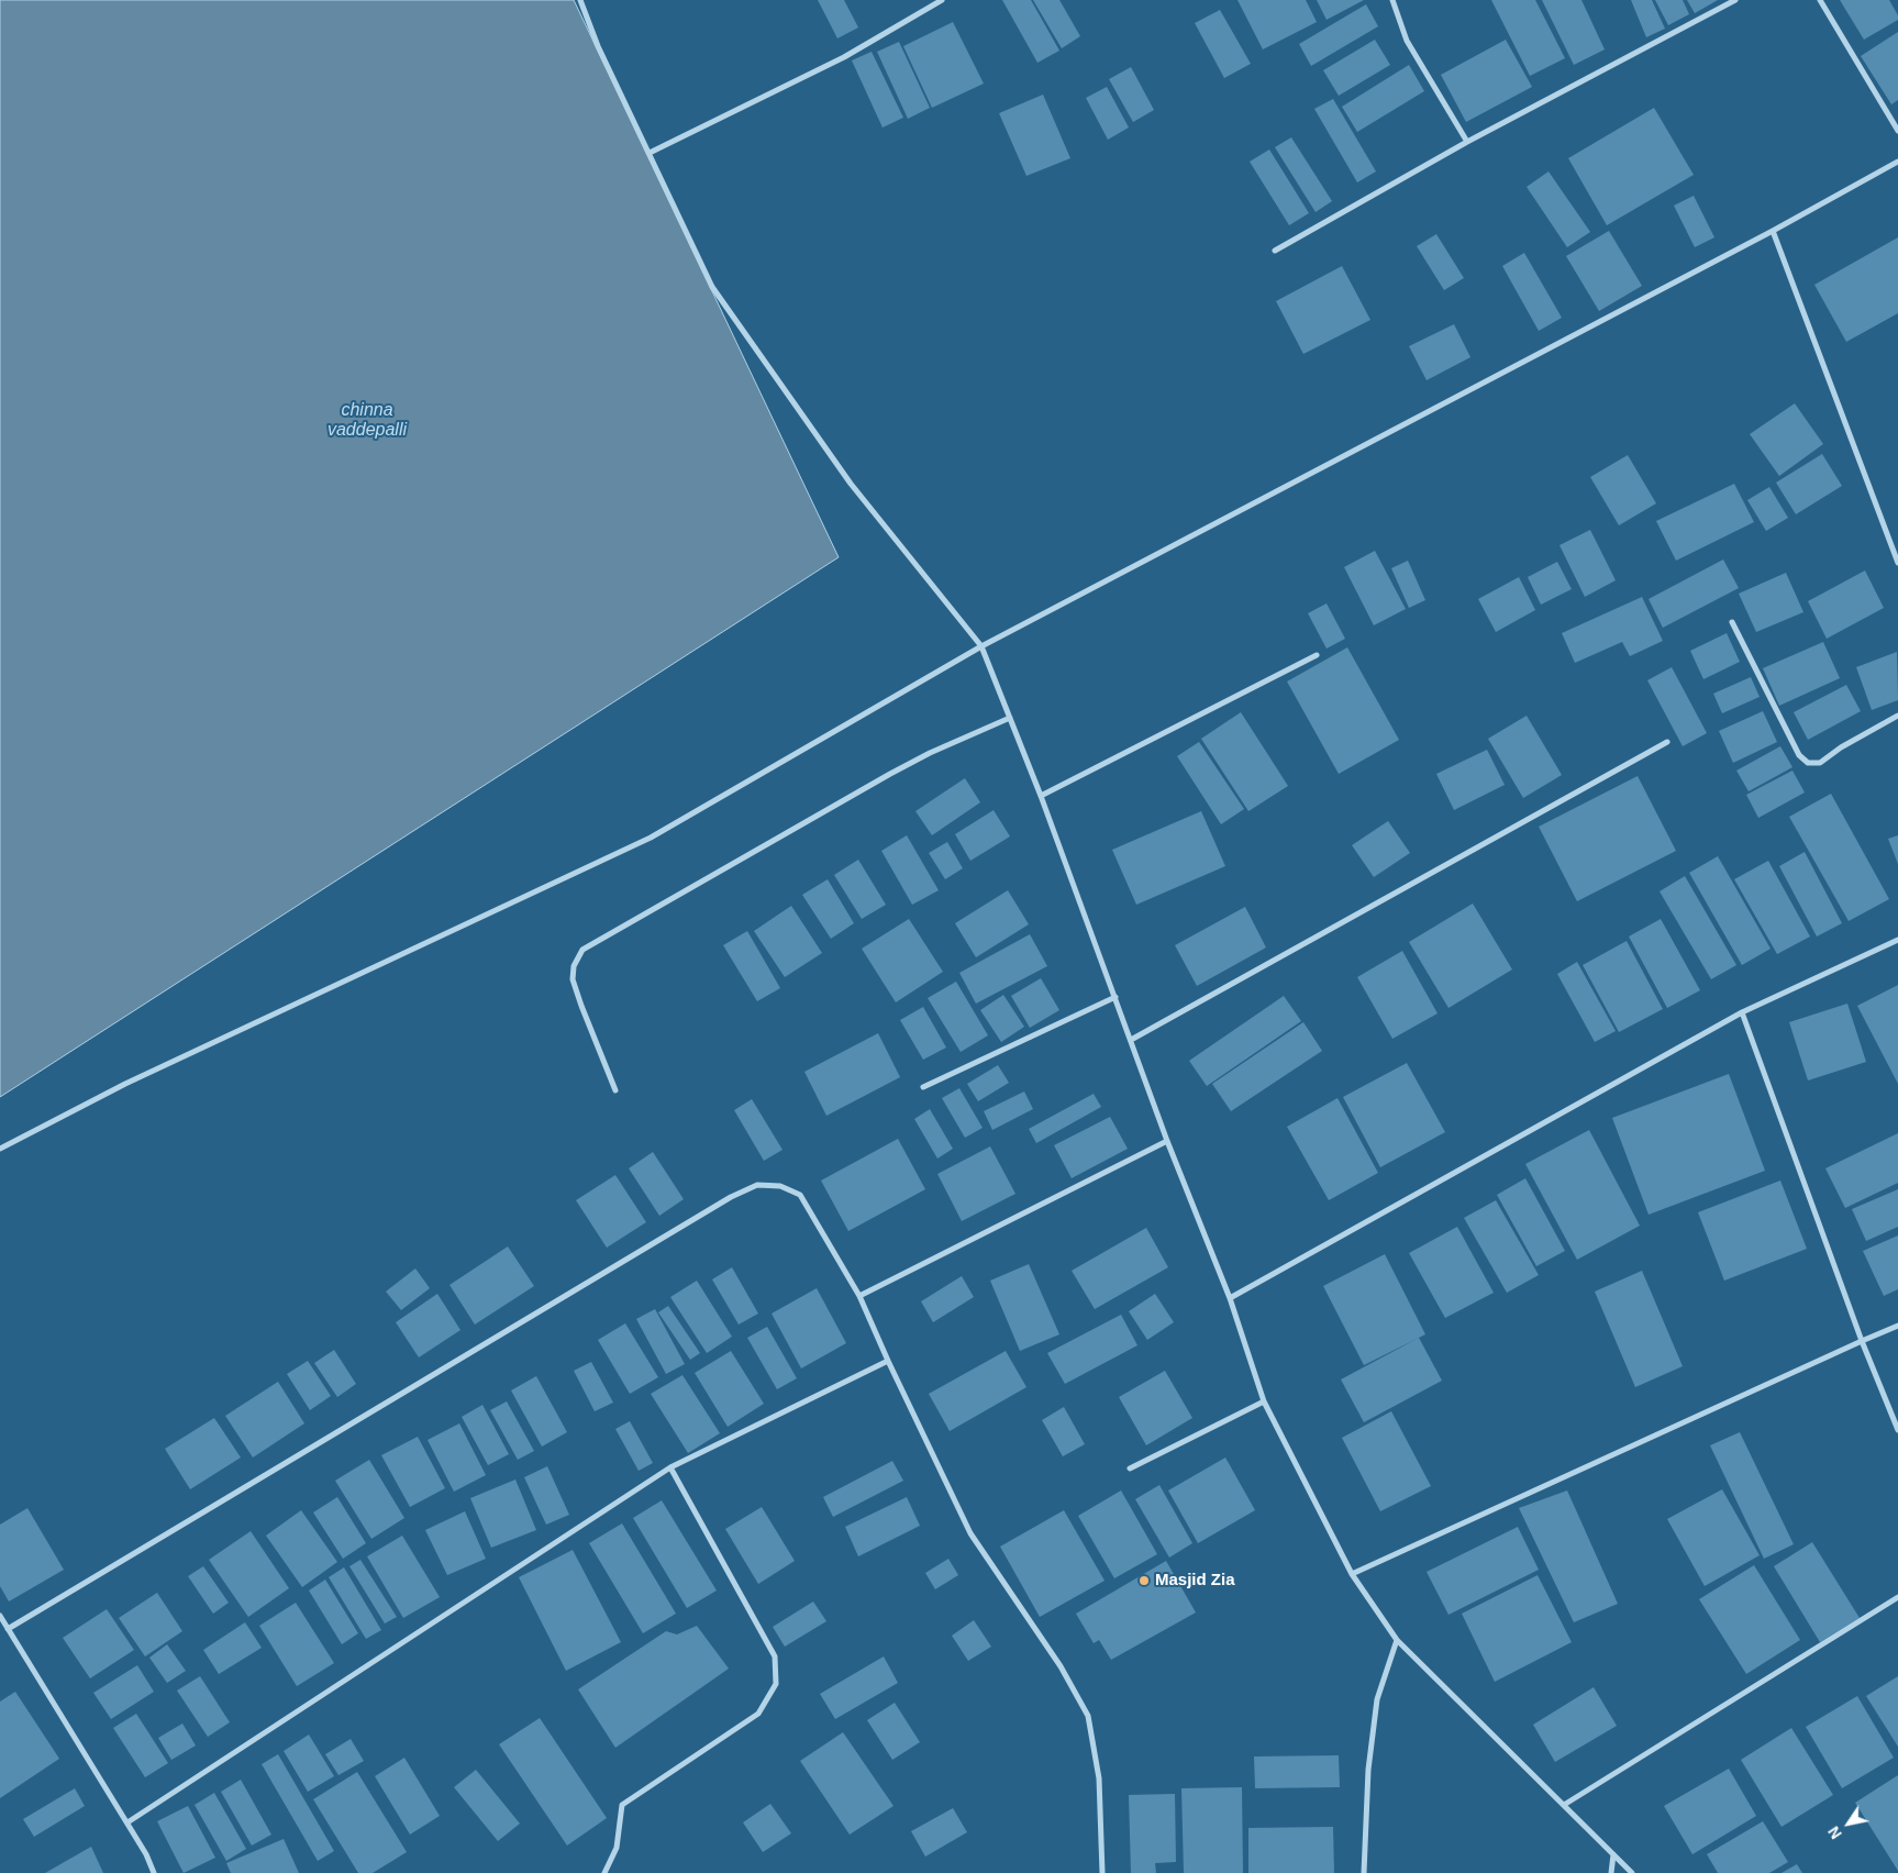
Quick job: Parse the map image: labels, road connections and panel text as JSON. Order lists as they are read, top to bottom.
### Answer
{
  "water": ["chinna vaddepalli"],
  "places": ["Masjid Zia"],
  "north": "bottom left"
}
